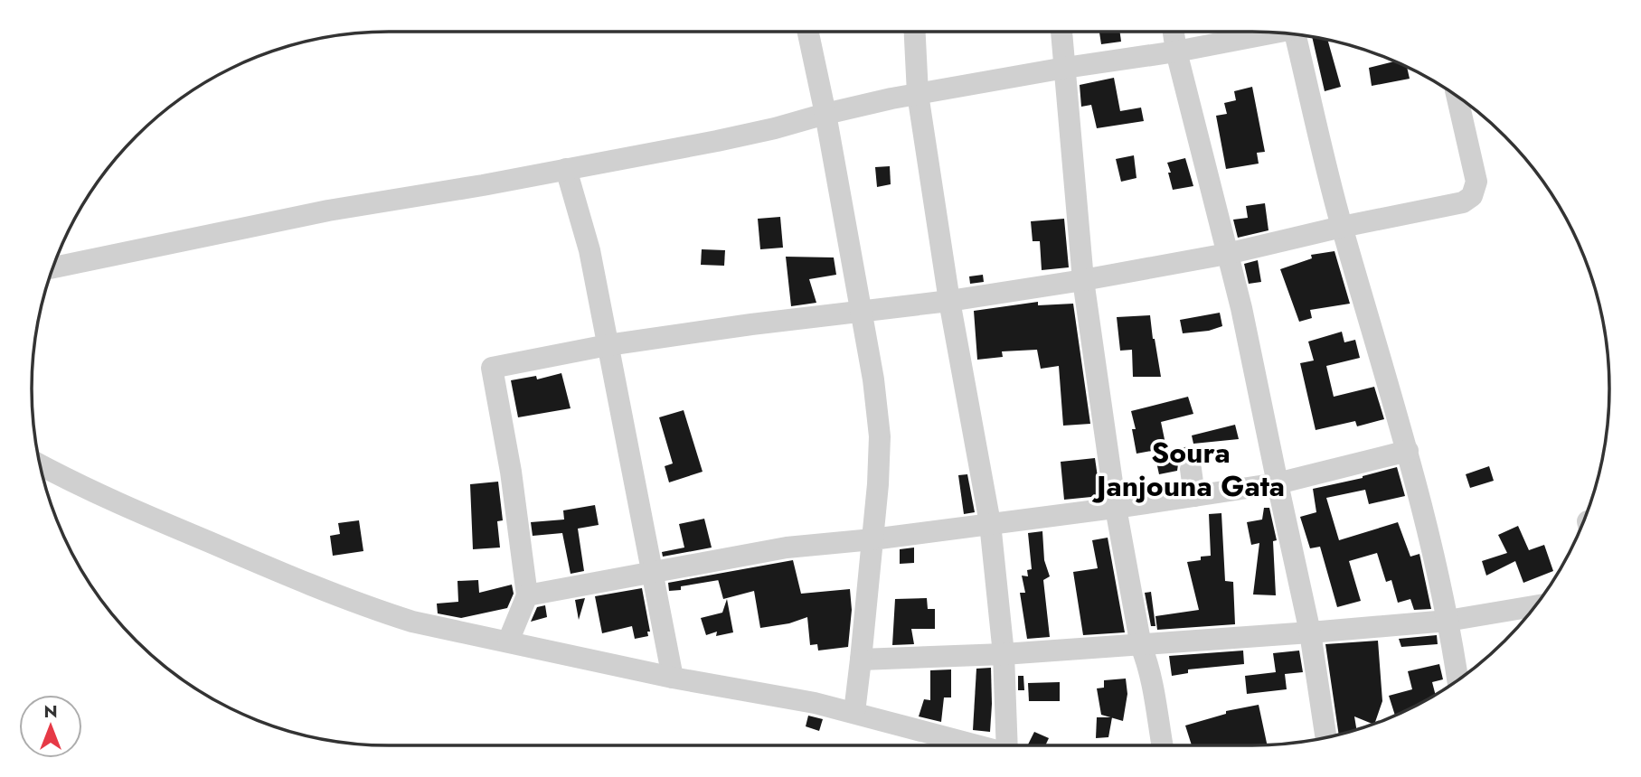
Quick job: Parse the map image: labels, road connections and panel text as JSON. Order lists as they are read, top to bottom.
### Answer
{
  "districts": ["Soura Janjouna Gata"],
  "north": "top"
}
